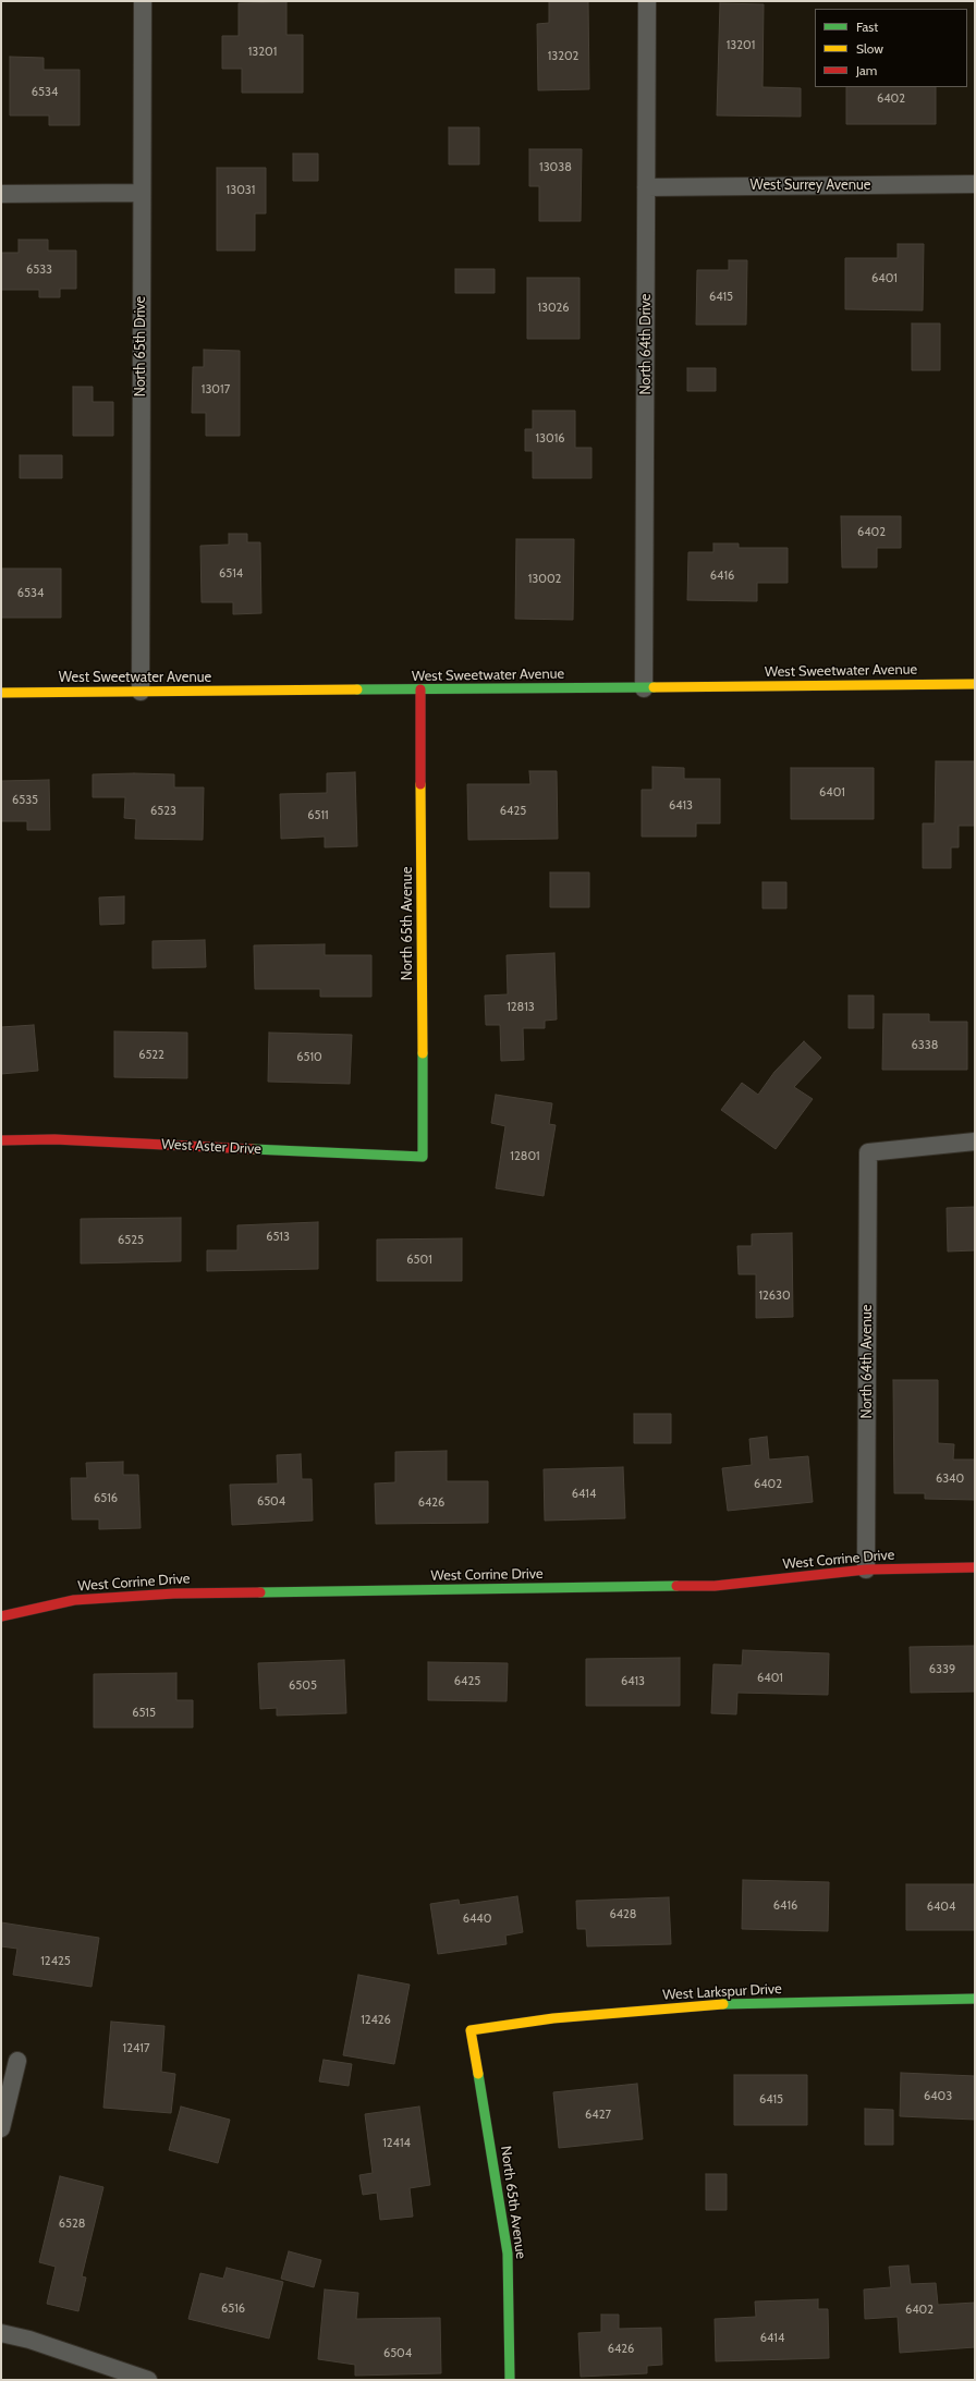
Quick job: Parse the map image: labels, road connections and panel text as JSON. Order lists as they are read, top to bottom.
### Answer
{
  "streets": {
    "street": [
      "West Surrey Avenue",
      "North 64th Drive",
      "North 65th Drive",
      "West Sweetwater Avenue",
      "North 65th Avenue",
      "West Aster Drive",
      "North 64th Avenue",
      "West Corrine Drive",
      "West Larkspur Drive"
    ]
  },
  "crossings": [
    ["West Surrey Avenue", "North 64th Drive"],
    ["North 64th Drive", "West Sweetwater Avenue"],
    ["North 65th Drive", "West Sweetwater Avenue"],
    ["West Sweetwater Avenue", "North 65th Avenue"],
    ["North 65th Avenue", "West Aster Drive"],
    ["North 65th Avenue", "West Larkspur Drive"],
    ["North 64th Avenue", "West Corrine Drive"]
  ],
  "house_numbers": [
    "13201",
    "13201",
    "13202",
    "6534",
    "6402",
    "13038",
    "13031",
    "6533",
    "6401",
    "6415",
    "13026",
    "13017",
    "13016",
    "6402",
    "6514",
    "6416",
    "13002",
    "6534",
    "6401",
    "6535",
    "6413",
    "6523",
    "6425",
    "6511",
    "12813",
    "6338",
    "6522",
    "6510",
    "12801",
    "6513",
    "6525",
    "6501",
    "12630",
    "6340",
    "6402",
    "6414",
    "6516",
    "6504",
    "6426",
    "6339",
    "6401",
    "6425",
    "6413",
    "6505",
    "6515",
    "6416",
    "6404",
    "6428",
    "6440",
    "12425",
    "12426",
    "12417",
    "6403",
    "6415",
    "6427",
    "12414",
    "6528",
    "6516",
    "6402",
    "6414",
    "6426",
    "6504"
  ],
  "legend": ["Fast", "Slow", "Jam"]
}
